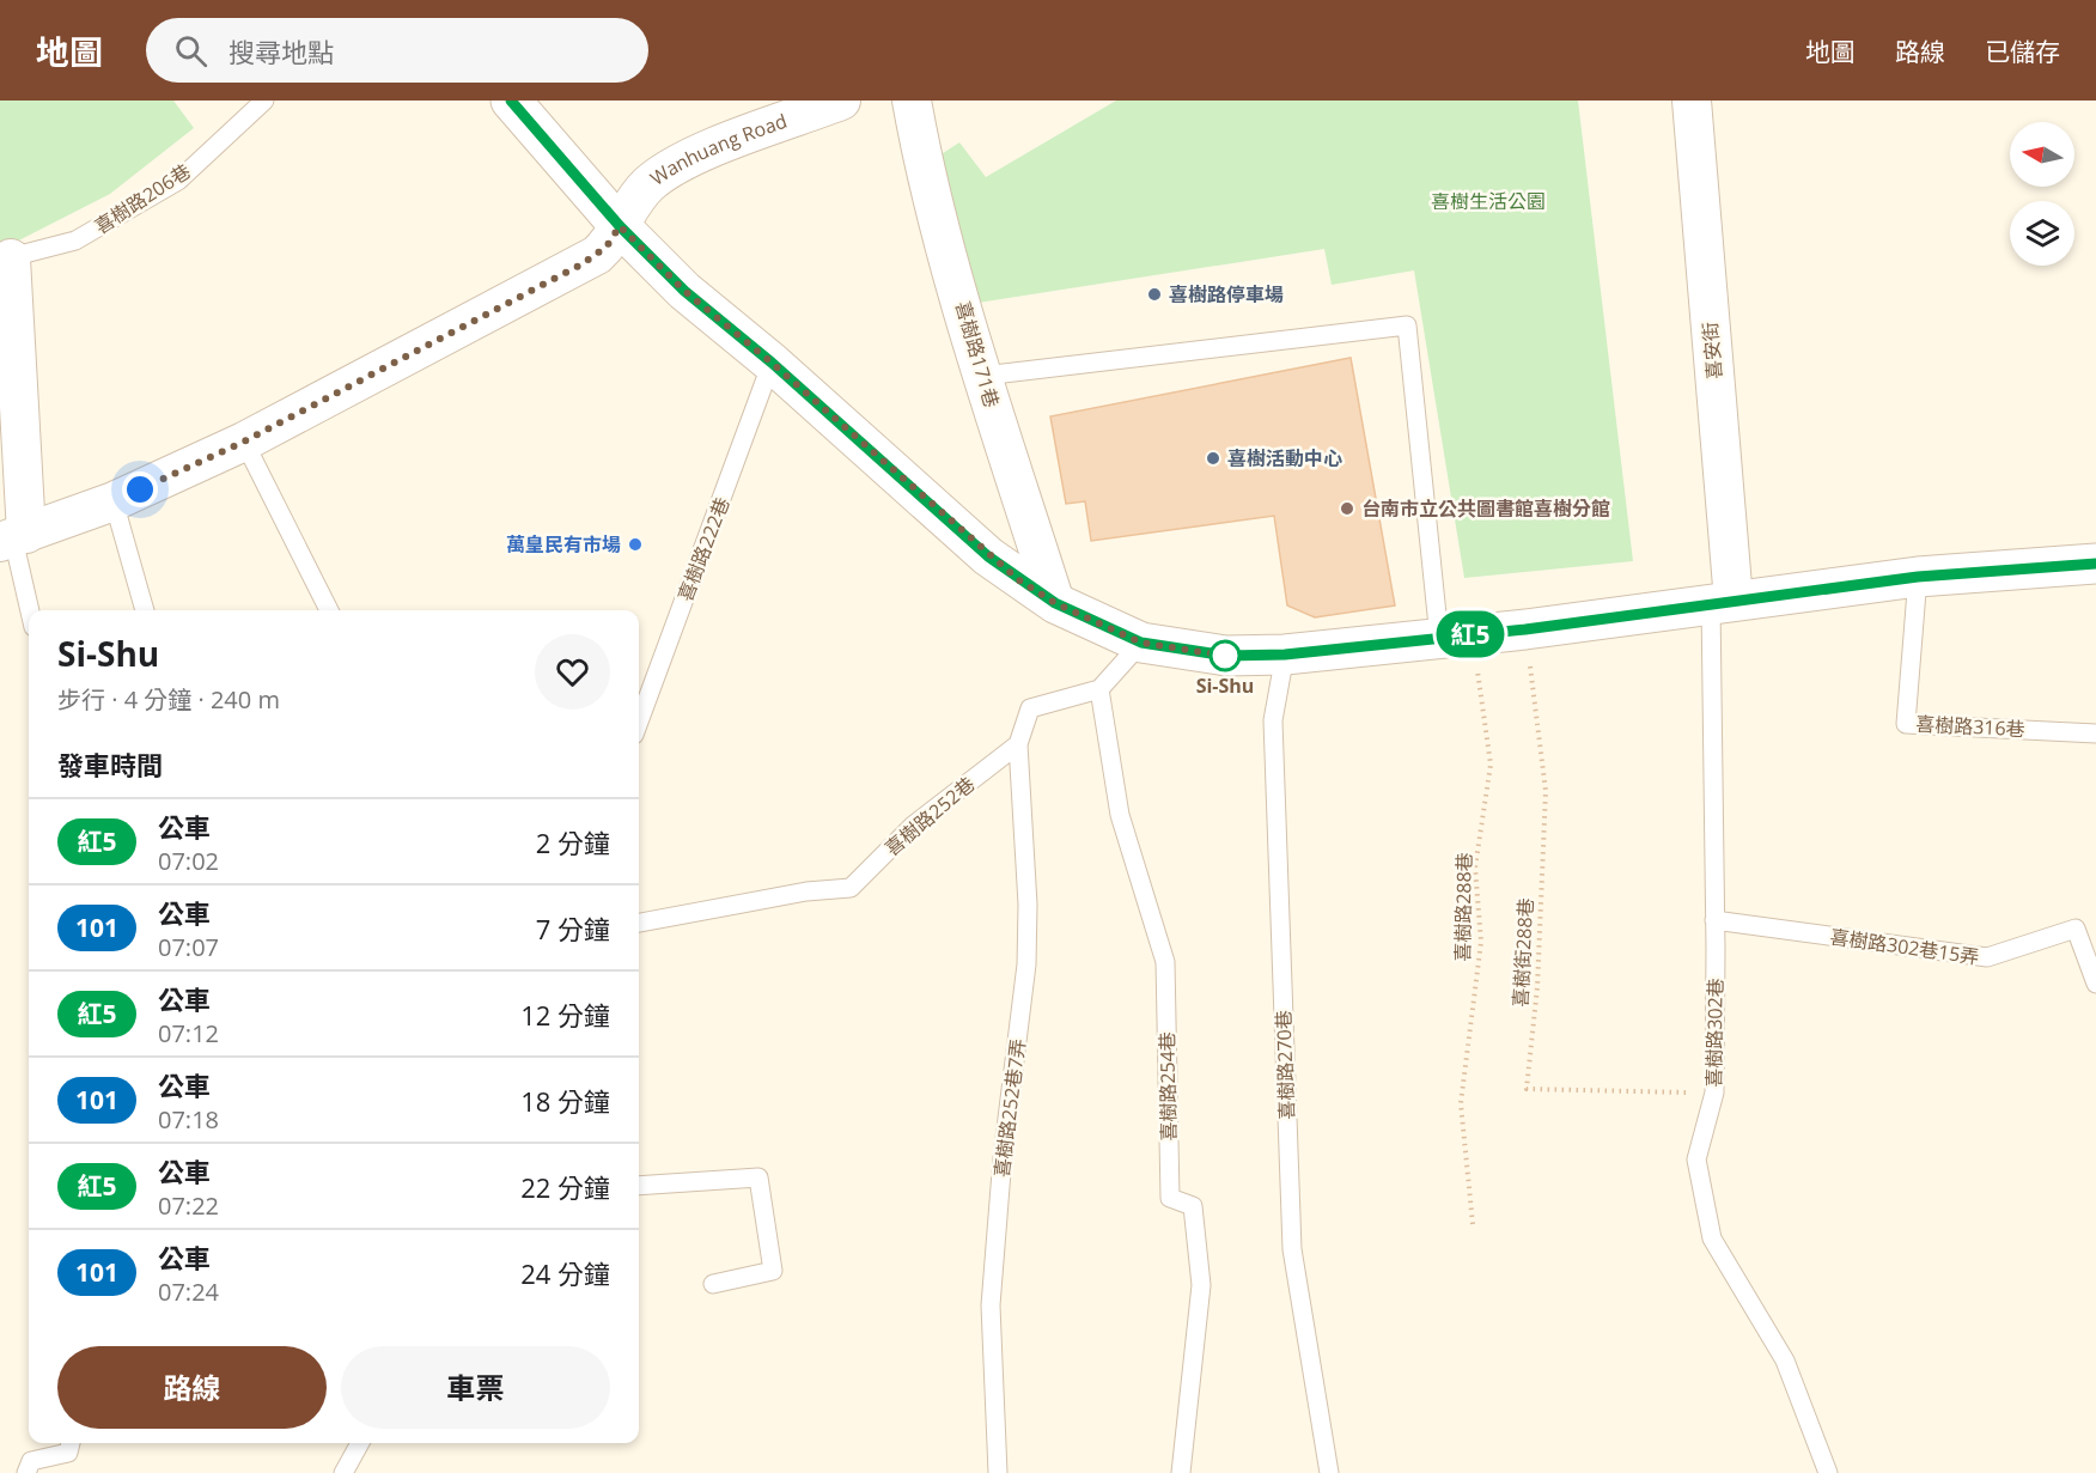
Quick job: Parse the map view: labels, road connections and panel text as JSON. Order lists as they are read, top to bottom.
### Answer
{
  "streets": {
    "street": ["Wanhuang Road", "喜安街", "喜樹路171巷"],
    "lane": [
      "喜樹路206巷",
      "喜樹路222巷",
      "喜樹路316巷",
      "喜樹路252巷",
      "喜樹路302巷15弄",
      "喜樹路302巷",
      "喜樹路270巷",
      "喜樹路254巷",
      "喜樹路252巷7弄"
    ],
    "path": ["喜樹路288巷", "喜樹街288巷"]
  },
  "crossings": [
    ["喜安街", "喜樹路302巷"],
    ["喜樹路252巷", "喜樹路252巷7弄"],
    ["喜樹路302巷15弄", "喜樹路302巷"],
    ["喜樹街288巷", "喜樹路302巷"]
  ],
  "parks": ["喜樹生活公園"],
  "places": [
    "喜樹路停車場",
    "喜樹活動中心",
    "台南市立公共圖書館喜樹分館",
    "萬皇民有市場",
    "Si-Shu"
  ],
  "lines": ["bus line 紅5"],
  "north": "left",
  "page": {
    "header": "地圖",
    "search": "搜尋地點",
    "nav": ["地圖", "路線", "已儲存"],
    "on_map": "紅5",
    "heading": [
      ["Si-Shu", "步行 · 4 分鐘 · 240 m"],
      "發車時間"
    ],
    "list": [
      {
        "mark": "紅5",
        "name": "公車",
        "note": "07:02",
        "value": "2 分鐘"
      },
      {
        "mark": "101",
        "name": "公車",
        "note": "07:07",
        "value": "7 分鐘"
      },
      {
        "mark": "紅5",
        "name": "公車",
        "note": "07:12",
        "value": "12 分鐘"
      },
      {
        "mark": "101",
        "name": "公車",
        "note": "07:18",
        "value": "18 分鐘"
      },
      {
        "mark": "紅5",
        "name": "公車",
        "note": "07:22",
        "value": "22 分鐘"
      },
      {
        "mark": "101",
        "name": "公車",
        "note": "07:24",
        "value": "24 分鐘"
      }
    ],
    "buttons": ["路線", "車票"]
  }
}
